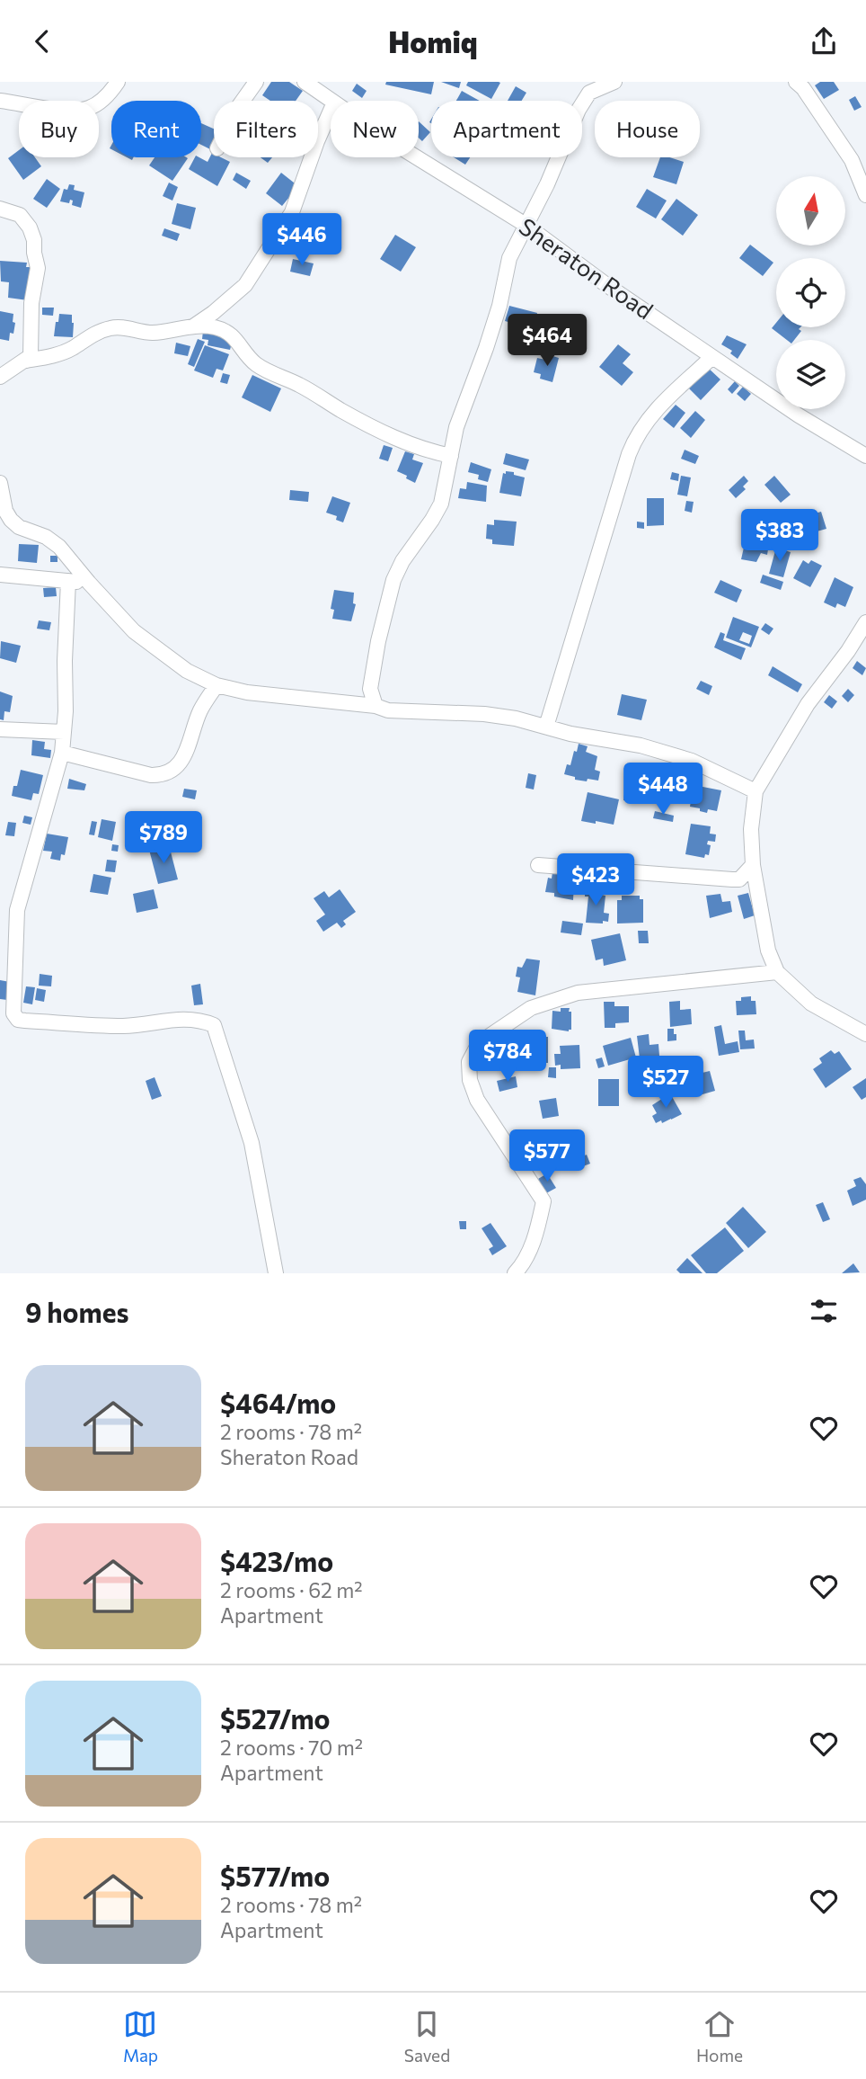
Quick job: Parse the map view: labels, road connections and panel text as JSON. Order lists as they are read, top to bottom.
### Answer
{
  "streets": {
    "street": ["Sheraton Road"]
  },
  "north": "top",
  "page": {
    "header": "Homiq",
    "chip": [
      "Buy",
      "Rent",
      "Filters",
      "New",
      "Apartment",
      "House"
    ],
    "price": [
      "$446",
      "$464",
      "$383",
      "$448",
      "$789",
      "$423",
      "$784",
      "$527",
      "$577"
    ],
    "heading": "9 homes",
    "list": [
      {
        "name": "$464/mo",
        "note": "2 rooms · 78 m² · Sheraton Road"
      },
      {
        "name": "$423/mo",
        "note": "2 rooms · 62 m² · Apartment"
      },
      {
        "name": "$527/mo",
        "note": "2 rooms · 70 m² · Apartment"
      },
      {
        "name": "$577/mo",
        "note": "2 rooms · 78 m² · Apartment"
      }
    ],
    "tabs": ["Map", "Saved", "Home"]
  }
}
